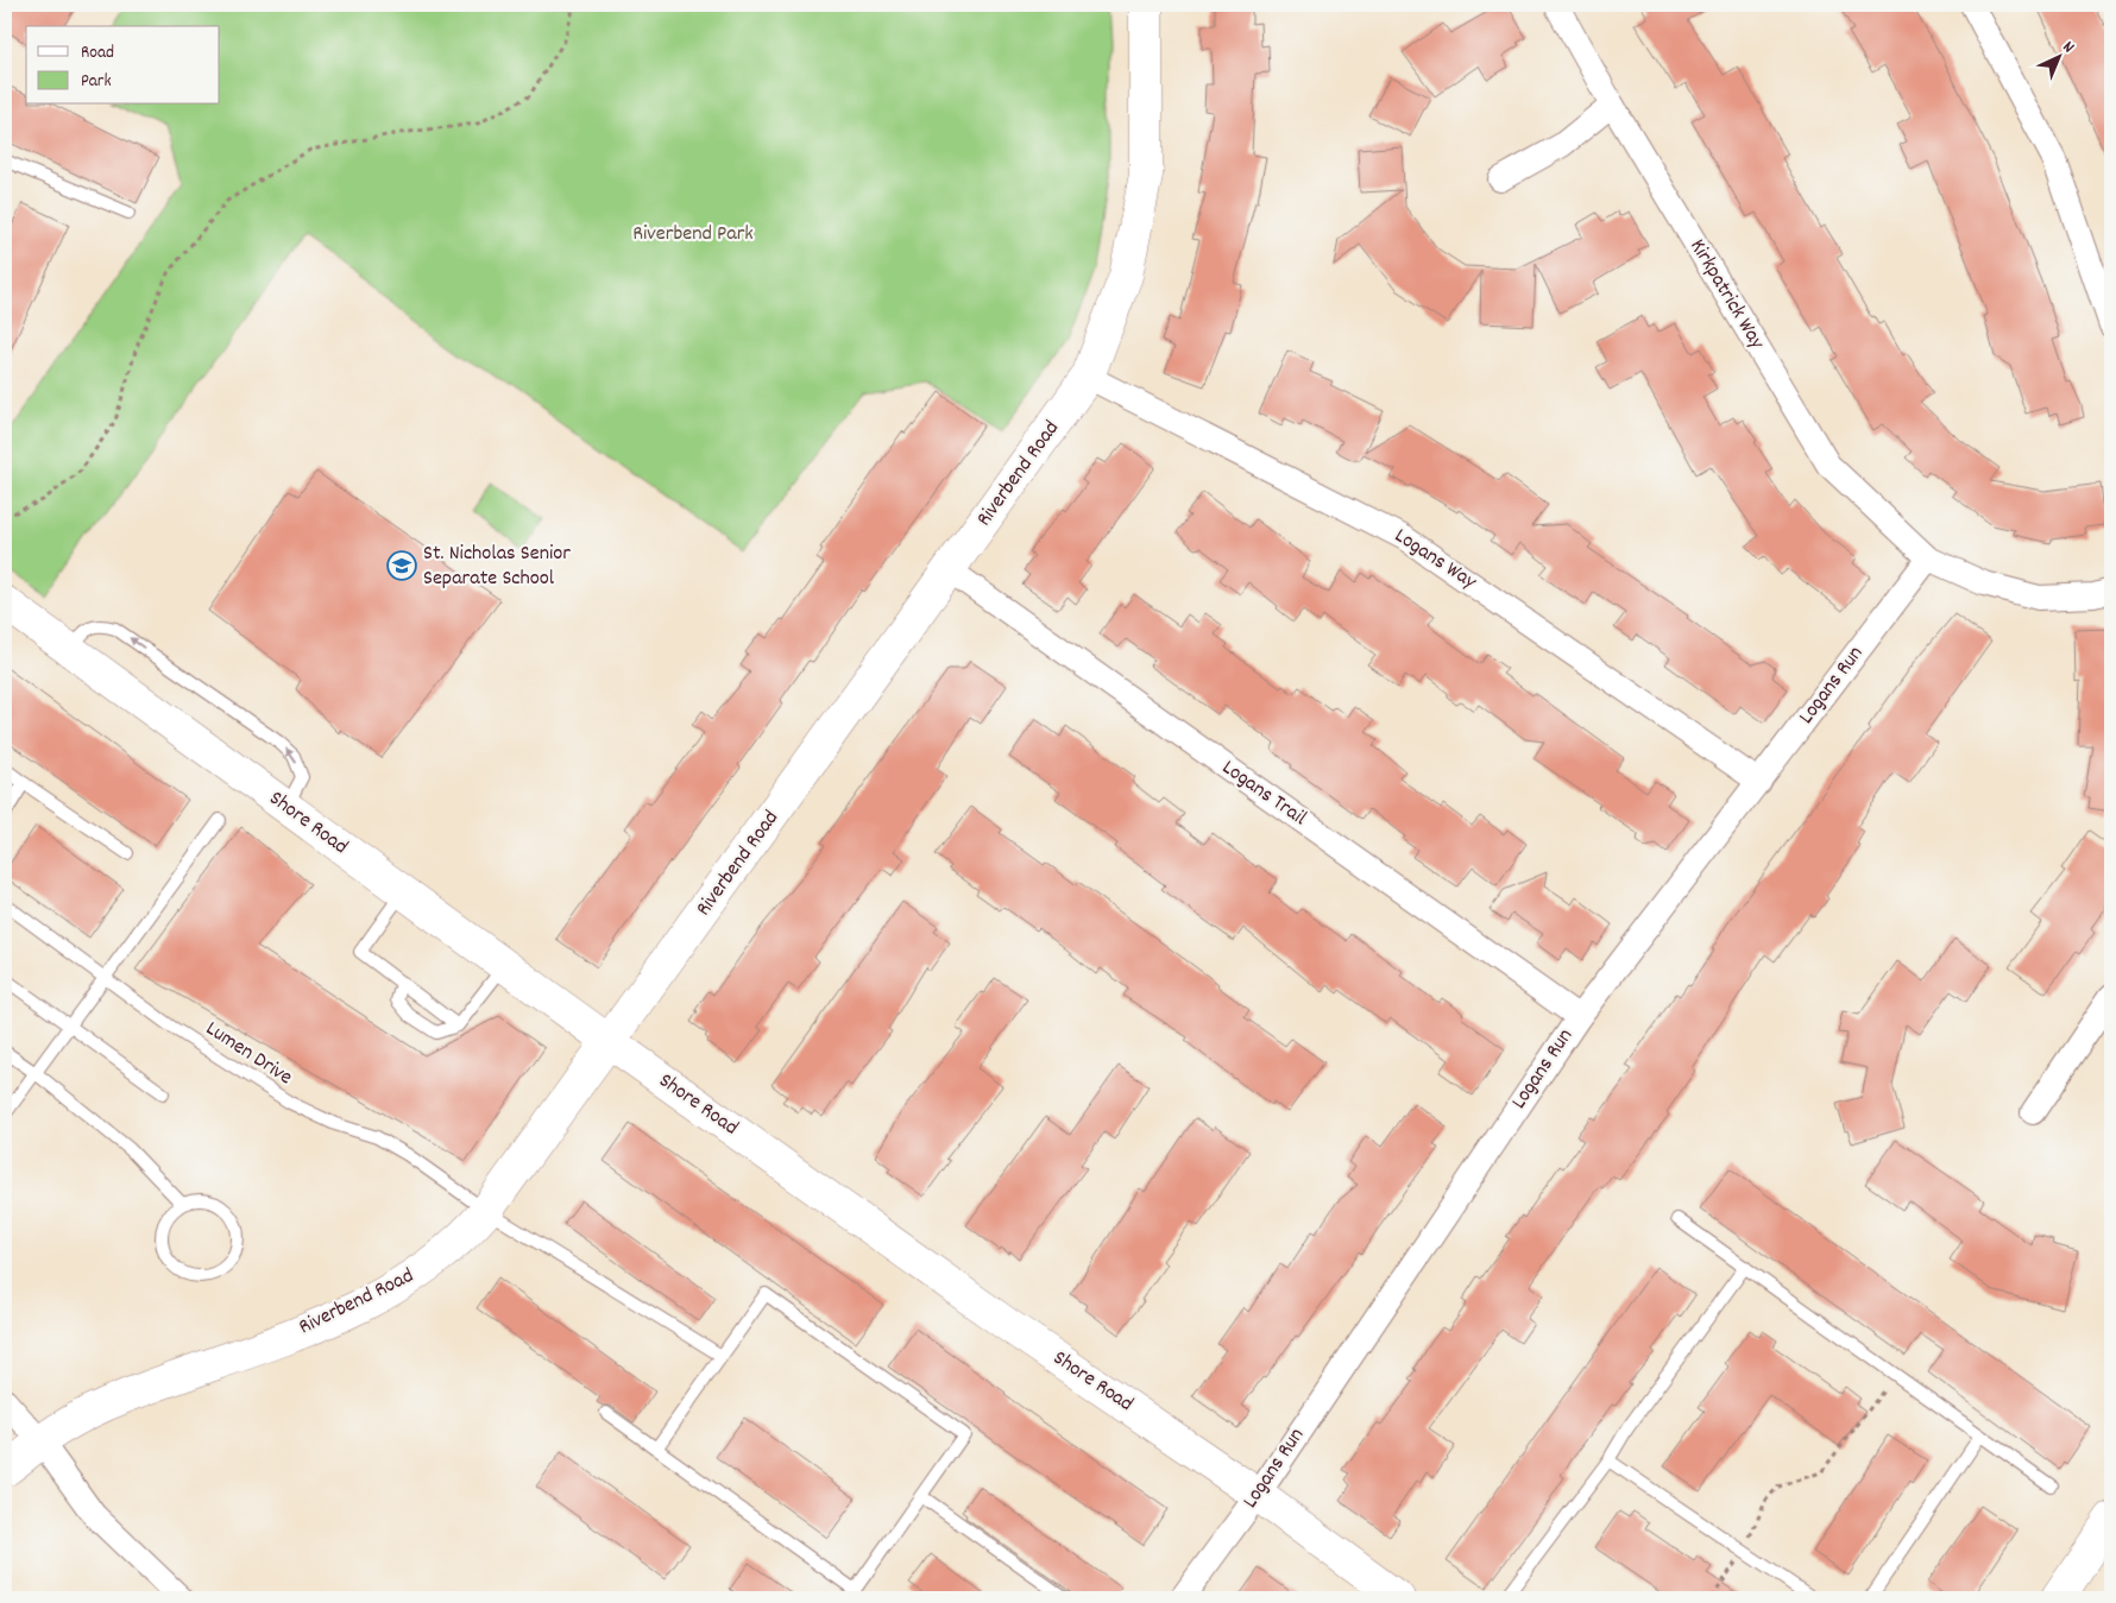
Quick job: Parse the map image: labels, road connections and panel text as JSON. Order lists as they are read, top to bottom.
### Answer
{
  "streets": {
    "street": [
      "Kirkpatrick Way",
      "Riverbend Road",
      "Logans Way",
      "Logans Run",
      "Logans Trail",
      "Shore Road"
    ],
    "lane": ["Lumen Drive"]
  },
  "crossings": [
    ["Kirkpatrick Way", "Logans Run"],
    ["Riverbend Road", "Logans Way"],
    ["Riverbend Road", "Logans Trail"],
    ["Riverbend Road", "Shore Road"],
    ["Riverbend Road", "Lumen Drive"],
    ["Logans Way", "Logans Run"],
    ["Logans Run", "Logans Trail"],
    ["Logans Run", "Shore Road"]
  ],
  "parks": ["Riverbend Park"],
  "places": {
    "school or university": ["St. Nicholas Senior Separate School"]
  },
  "legend": ["Road", "Park"],
  "north": "top right"
}
